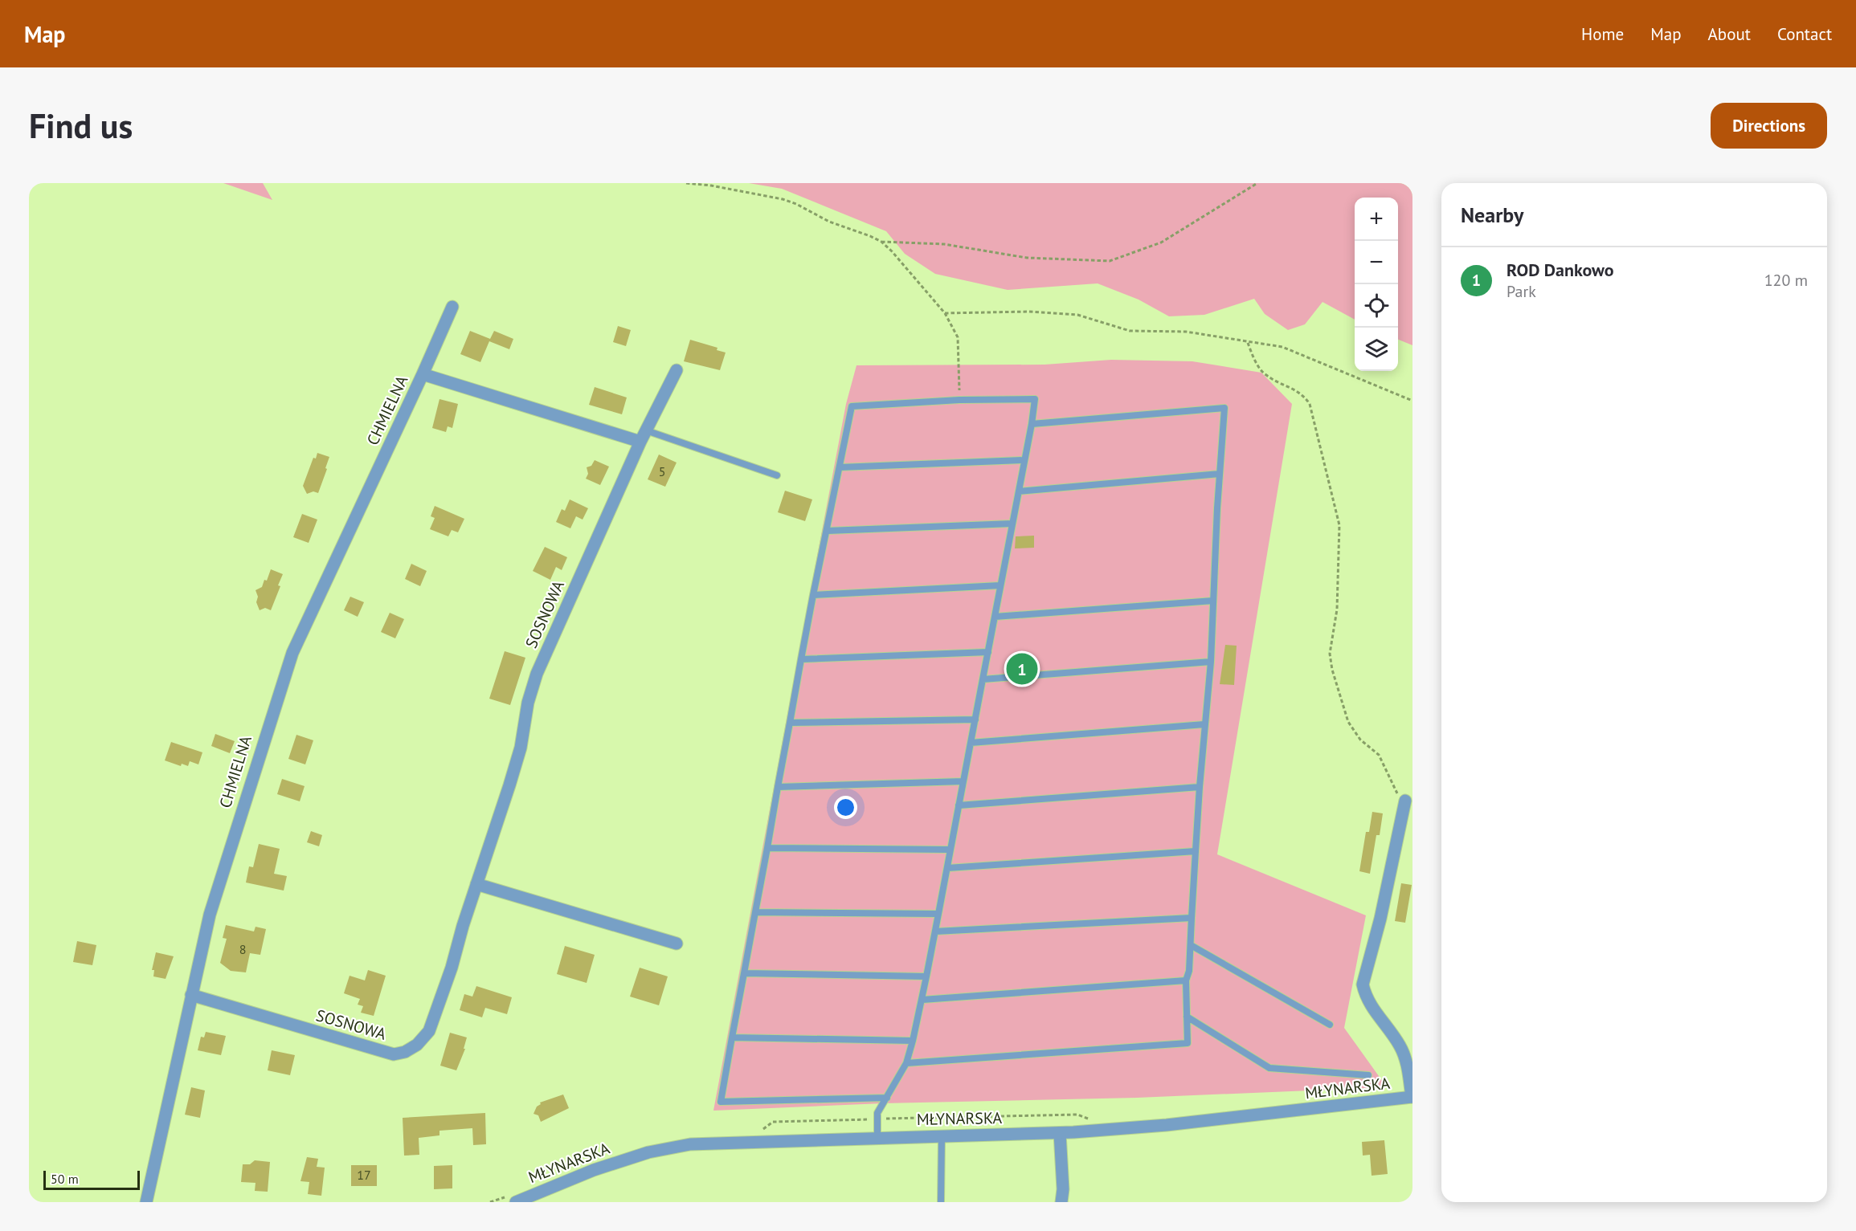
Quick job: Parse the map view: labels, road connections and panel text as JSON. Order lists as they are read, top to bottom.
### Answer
{
  "streets": {
    "street": ["CHMIELNA", "SOSNOWA", "MŁYNARSKA"]
  },
  "crossings": [
    ["CHMIELNA", "SOSNOWA"]
  ],
  "house_numbers": ["5", "8", "17"],
  "scale_bar": "50 m",
  "page": {
    "header": "Map",
    "nav": [
      "Home",
      "Map",
      "About",
      "Contact"
    ],
    "buttons": "Directions",
    "title": "Find us",
    "heading": "Nearby",
    "map_buttons": ["+", "−"],
    "list": [
      {
        "mark": "1",
        "name": "ROD Dankowo",
        "note": "Park",
        "value": "120 m"
      }
    ],
    "pins": "1",
    "scale": "50 m"
  }
}
